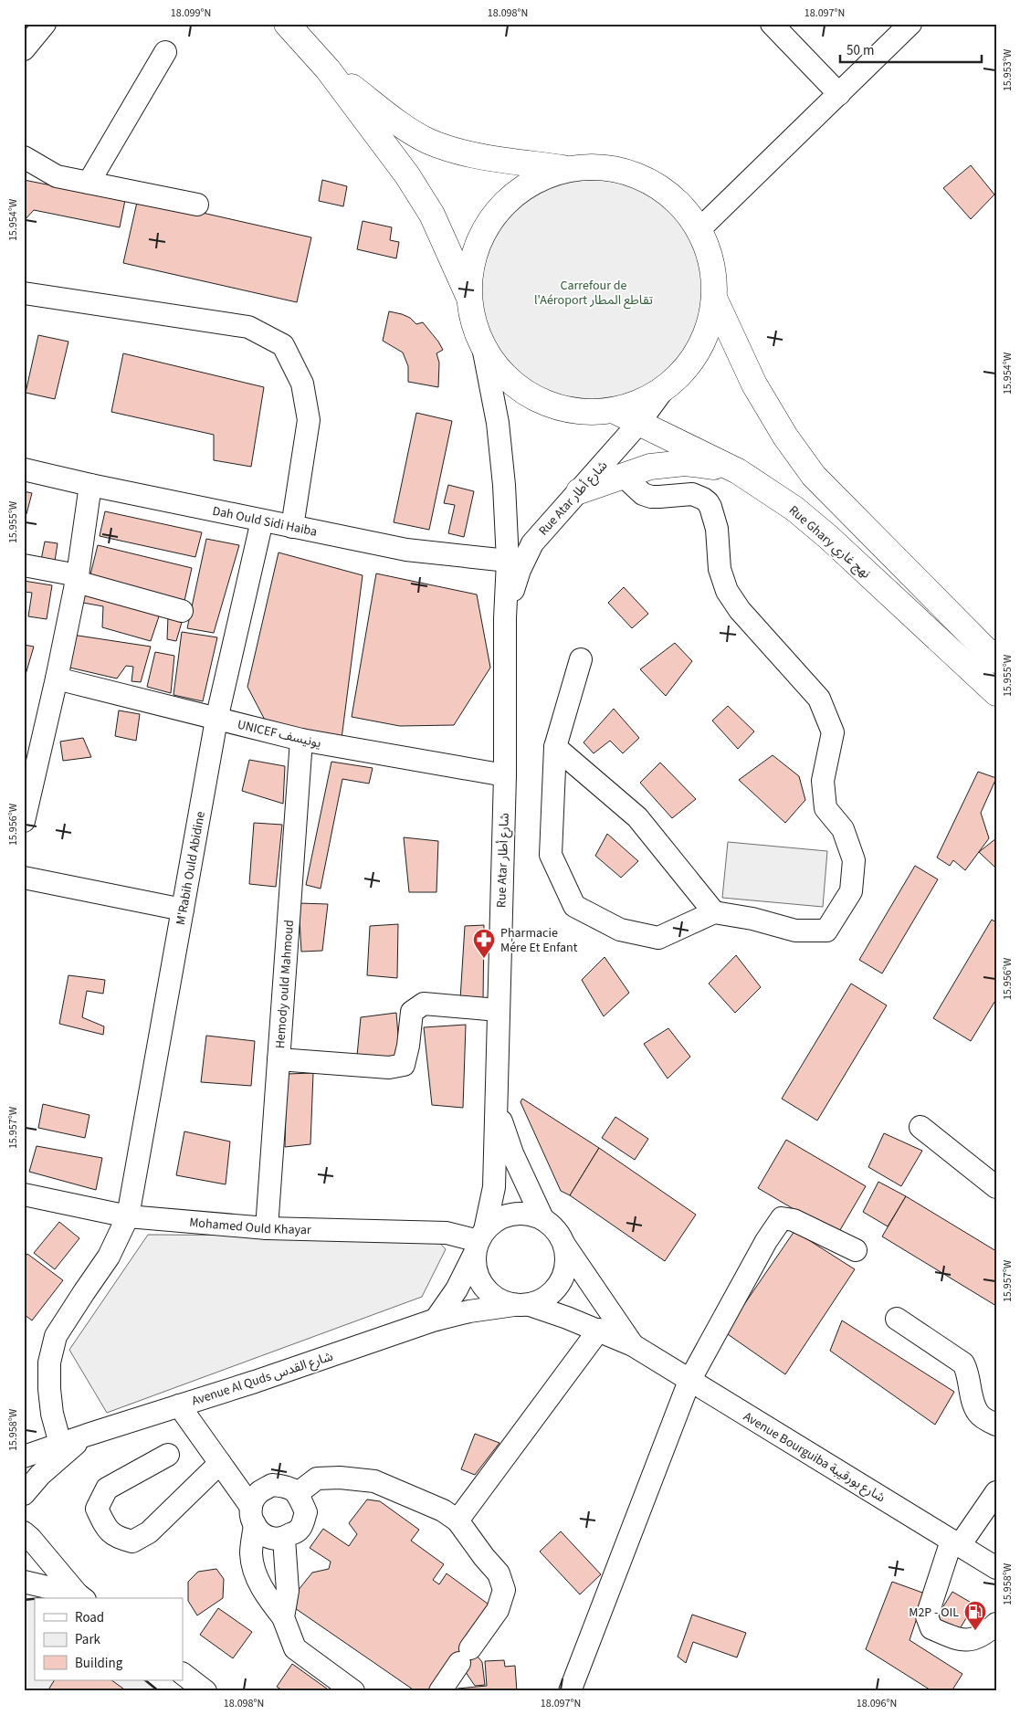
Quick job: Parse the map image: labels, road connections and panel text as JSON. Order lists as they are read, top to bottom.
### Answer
{
  "streets": {
    "highway": ["Rue Ghary نهج غاري"],
    "street": [
      "Rue Atar شارع أطار",
      "Dah Ould Sidi Haiba",
      "UNICEF يونيسف",
      "M'Rabih Ould Abidine",
      "Hemody ould Mahmoud",
      "Mohamed Ould Khayar",
      "Avenue Al Quds شارع القدس",
      "Avenue Bourguiba شارع بورقيبة"
    ]
  },
  "crossings": [
    ["Rue Atar شارع أطار", "Dah Ould Sidi Haiba"],
    ["Rue Atar شارع أطار", "Rue Ghary نهج غاري"],
    ["Rue Atar شارع أطار", "UNICEF يونيسف"],
    ["Rue Atar شارع أطار", "Mohamed Ould Khayar"],
    ["Rue Atar شارع أطار", "Avenue Al Quds شارع القدس"],
    ["Rue Atar شارع أطار", "Avenue Bourguiba شارع بورقيبة"],
    ["Dah Ould Sidi Haiba", "M'Rabih Ould Abidine"],
    ["UNICEF يونيسف", "M'Rabih Ould Abidine"],
    ["UNICEF يونيسف", "Hemody ould Mahmoud"],
    ["M'Rabih Ould Abidine", "Mohamed Ould Khayar"],
    ["M'Rabih Ould Abidine", "Avenue Al Quds شارع القدس"],
    ["Hemody ould Mahmoud", "Mohamed Ould Khayar"],
    ["Mohamed Ould Khayar", "Avenue Al Quds شارع القدس"],
    ["Mohamed Ould Khayar", "Avenue Bourguiba شارع بورقيبة"],
    ["Avenue Al Quds شارع القدس", "Avenue Bourguiba شارع بورقيبة"]
  ],
  "parks": ["Carrefour de l'Aéroport تقاطع المطار"],
  "places": {
    "pharmacy": ["Pharmacie Mére Et Enfant"],
    "fuel station": ["M2P - OIL"]
  },
  "legend": ["Road", "Park", "Building"],
  "scale_bar": "50 m",
  "coordinates": [
    "18.099°N",
    "18.098°N",
    "18.097°N",
    "15.953°W",
    "15.954°W",
    "15.955°W",
    "15.956°W",
    "15.957°W",
    "15.958°W",
    "18.096°N"
  ]
}
